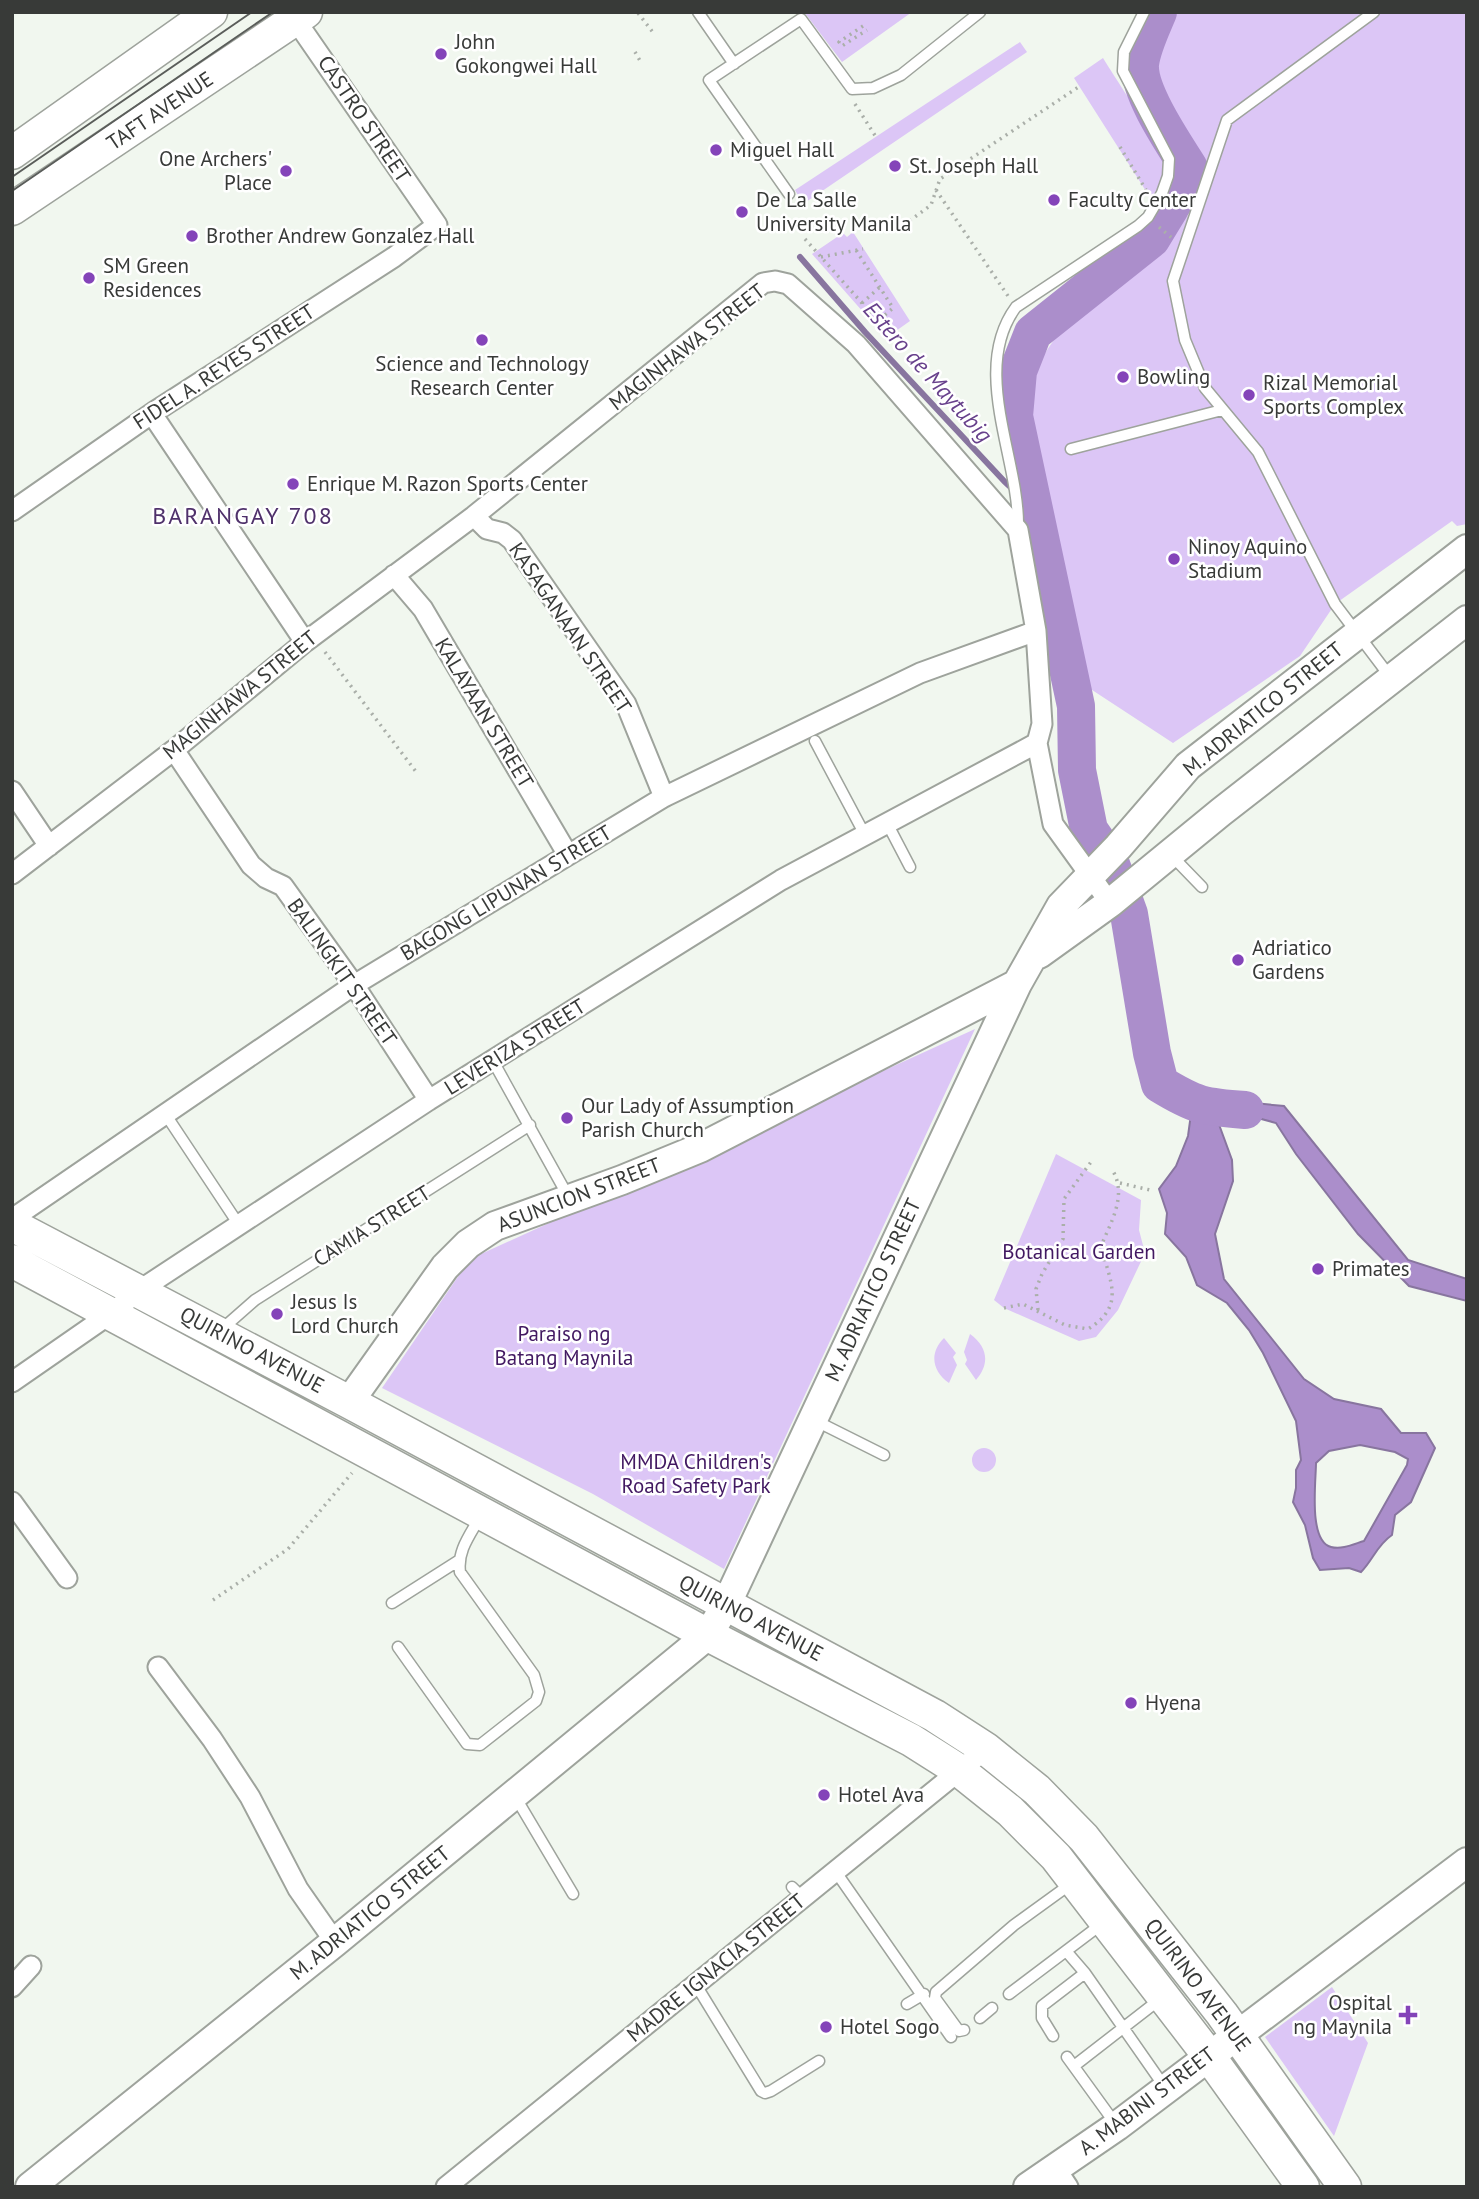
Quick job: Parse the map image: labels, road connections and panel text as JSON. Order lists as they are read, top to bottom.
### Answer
{
  "streets": {
    "main road": ["TAFT AVENUE", "QUIRINO AVENUE"],
    "street": [
      "CASTRO STREET",
      "MAGINHAWA STREET",
      "FIDEL A. REYES STREET",
      "KASAGANAAN STREET",
      "M. ADRIATICO STREET",
      "KALAYAAN STREET",
      "BAGONG LIPUNAN STREET",
      "BALINGKIT STREET",
      "LEVERIZA STREET",
      "ASUNCION STREET",
      "MADRE IGNACIA STREET",
      "A. MABINI STREET"
    ],
    "lane": ["CAMIA STREET"]
  },
  "crossings": [
    ["TAFT AVENUE", "CASTRO STREET"],
    ["CASTRO STREET", "FIDEL A. REYES STREET"],
    ["MAGINHAWA STREET", "KASAGANAAN STREET"],
    ["MAGINHAWA STREET", "KALAYAAN STREET"],
    ["MAGINHAWA STREET", "BALINGKIT STREET"],
    ["KASAGANAAN STREET", "BAGONG LIPUNAN STREET"],
    ["M. ADRIATICO STREET", "ASUNCION STREET"],
    ["M. ADRIATICO STREET", "QUIRINO AVENUE"],
    ["KALAYAAN STREET", "BAGONG LIPUNAN STREET"],
    ["BAGONG LIPUNAN STREET", "BALINGKIT STREET"],
    ["BAGONG LIPUNAN STREET", "QUIRINO AVENUE"],
    ["BALINGKIT STREET", "LEVERIZA STREET"],
    ["LEVERIZA STREET", "QUIRINO AVENUE"],
    ["ASUNCION STREET", "QUIRINO AVENUE"],
    ["CAMIA STREET", "QUIRINO AVENUE"],
    ["QUIRINO AVENUE", "MADRE IGNACIA STREET"],
    ["QUIRINO AVENUE", "A. MABINI STREET"]
  ],
  "districts": ["BARANGAY 708"],
  "water": ["Estero de Maytubig"],
  "parks": ["Botanical Garden", "Paraiso ng Batang Maynila", "MMDA Children's Road Safety Park"],
  "places": {
    "other": [
      "John Gokongwei Hall",
      "Miguel Hall",
      "St. Joseph Hall",
      "One Archers' Place",
      "Faculty Center",
      "De La Salle University Manila",
      "Brother Andrew Gonzalez Hall",
      "SM Green Residences",
      "Science and Technology Research Center",
      "Bowling",
      "Rizal Memorial Sports Complex",
      "Enrique M. Razon Sports Center",
      "Ninoy Aquino Stadium",
      "Adriatico Gardens",
      "Our Lady of Assumption Parish Church",
      "Primates",
      "Jesus Is Lord Church",
      "Hyena",
      "Hotel Ava",
      "Hotel Sogo"
    ],
    "health": ["Ospital ng Maynila"]
  }
}
